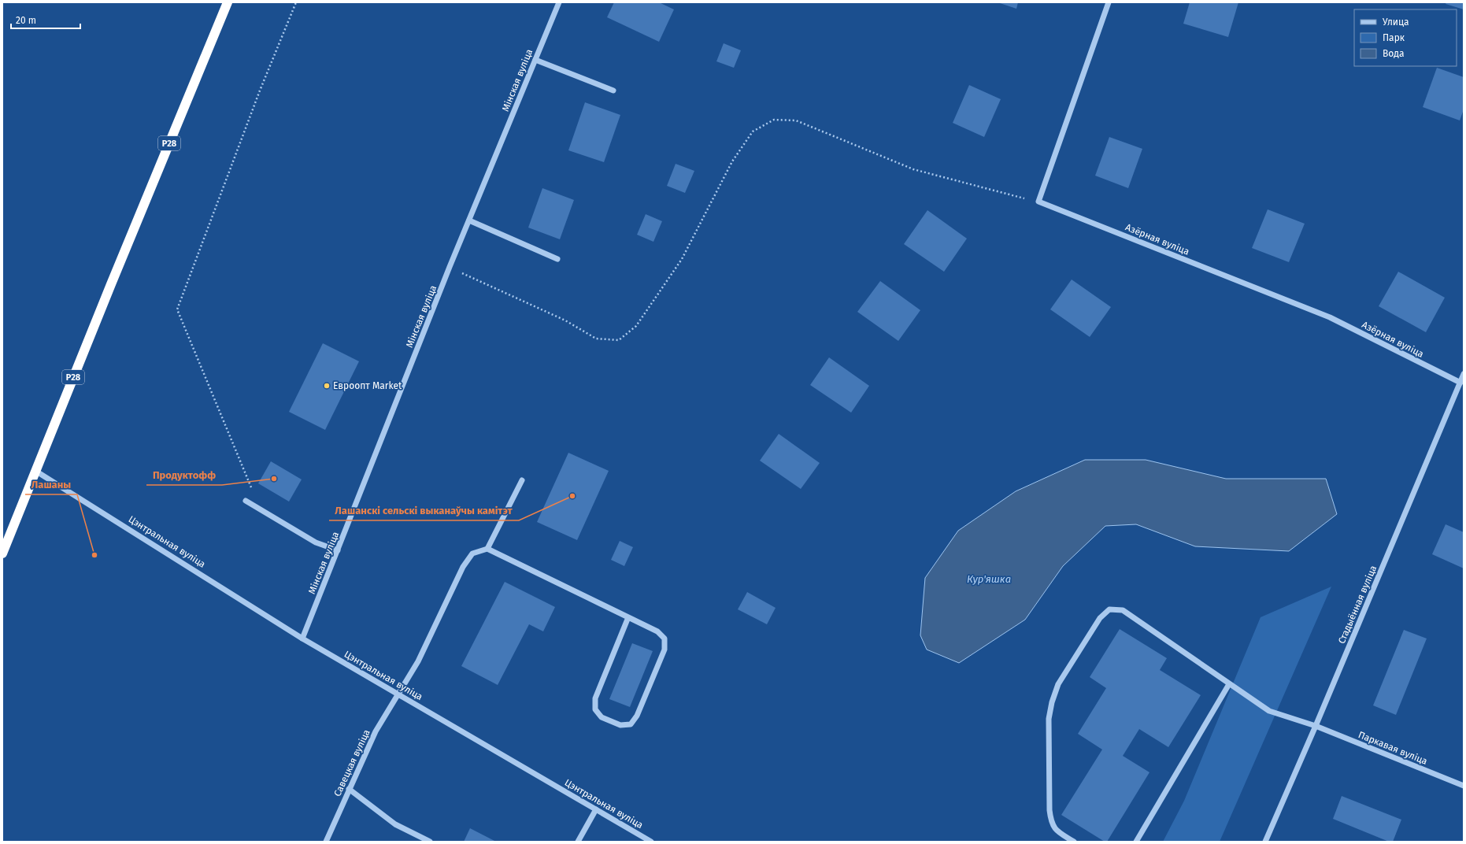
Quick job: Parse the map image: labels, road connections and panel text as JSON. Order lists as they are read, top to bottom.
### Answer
{
  "streets": {
    "highway": ["Р28"],
    "street": [
      "Мінская вуліца",
      "Азёрная вуліца",
      "Цэнтральная вуліца",
      "Стадыённая вуліца",
      "Паркавая вуліца",
      "Савецкая вуліца"
    ]
  },
  "crossings": [
    ["Мінская вуліца", "Цэнтральная вуліца"],
    ["Р28", "Цэнтральная вуліца"],
    ["Азёрная вуліца", "Стадыённая вуліца"],
    ["Цэнтральная вуліца", "Савецкая вуліца"],
    ["Стадыённая вуліца", "Паркавая вуліца"]
  ],
  "water": ["Кур'яшка"],
  "places": [
    "Евроопт Market",
    "Продуктофф",
    "Лашанскі сельскі выканаўчы камітэт",
    "Лашаны"
  ],
  "legend": ["Улица", "Парк", "Вода"],
  "scale_bar": "20 m"
}
